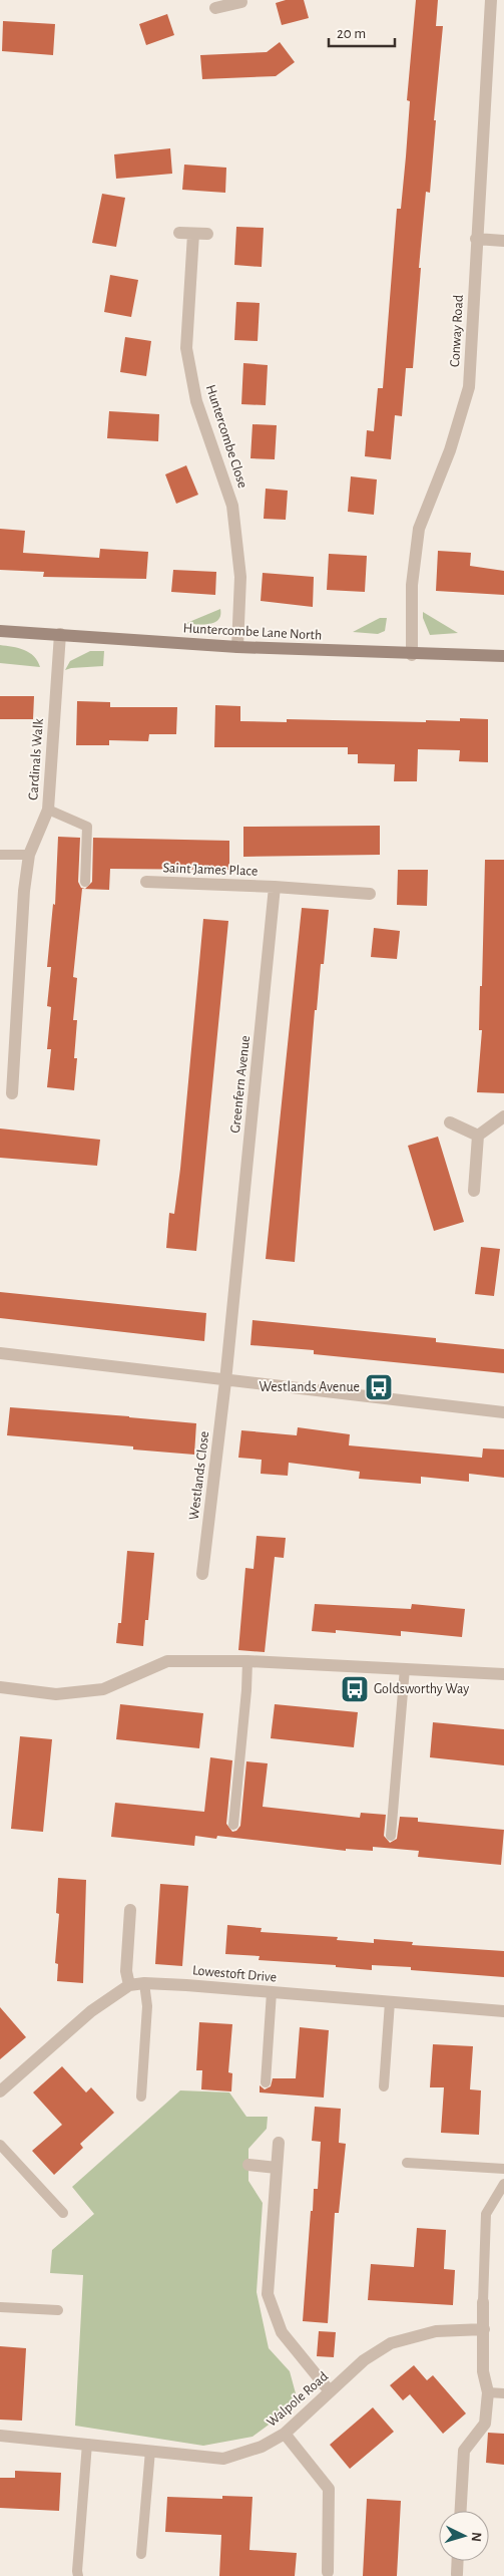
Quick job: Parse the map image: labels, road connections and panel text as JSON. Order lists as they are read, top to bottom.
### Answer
{
  "streets": {
    "street": [
      "Conway Road",
      "Huntercombe Close",
      "Huntercombe Lane North",
      "Cardinals Walk",
      "Saint James Place",
      "Greenfern Avenue",
      "Westlands Close",
      "Lowestoft Drive",
      "Walpole Road"
    ]
  },
  "crossings": [
    ["Conway Road", "Huntercombe Lane North"],
    ["Huntercombe Close", "Huntercombe Lane North"],
    ["Huntercombe Lane North", "Cardinals Walk"],
    ["Saint James Place", "Greenfern Avenue"],
    ["Greenfern Avenue", "Westlands Close"]
  ],
  "places": {
    "bus stop": ["Westlands Avenue", "Goldsworthy Way"]
  },
  "scale_bar": "20 m",
  "north": "right"
}
